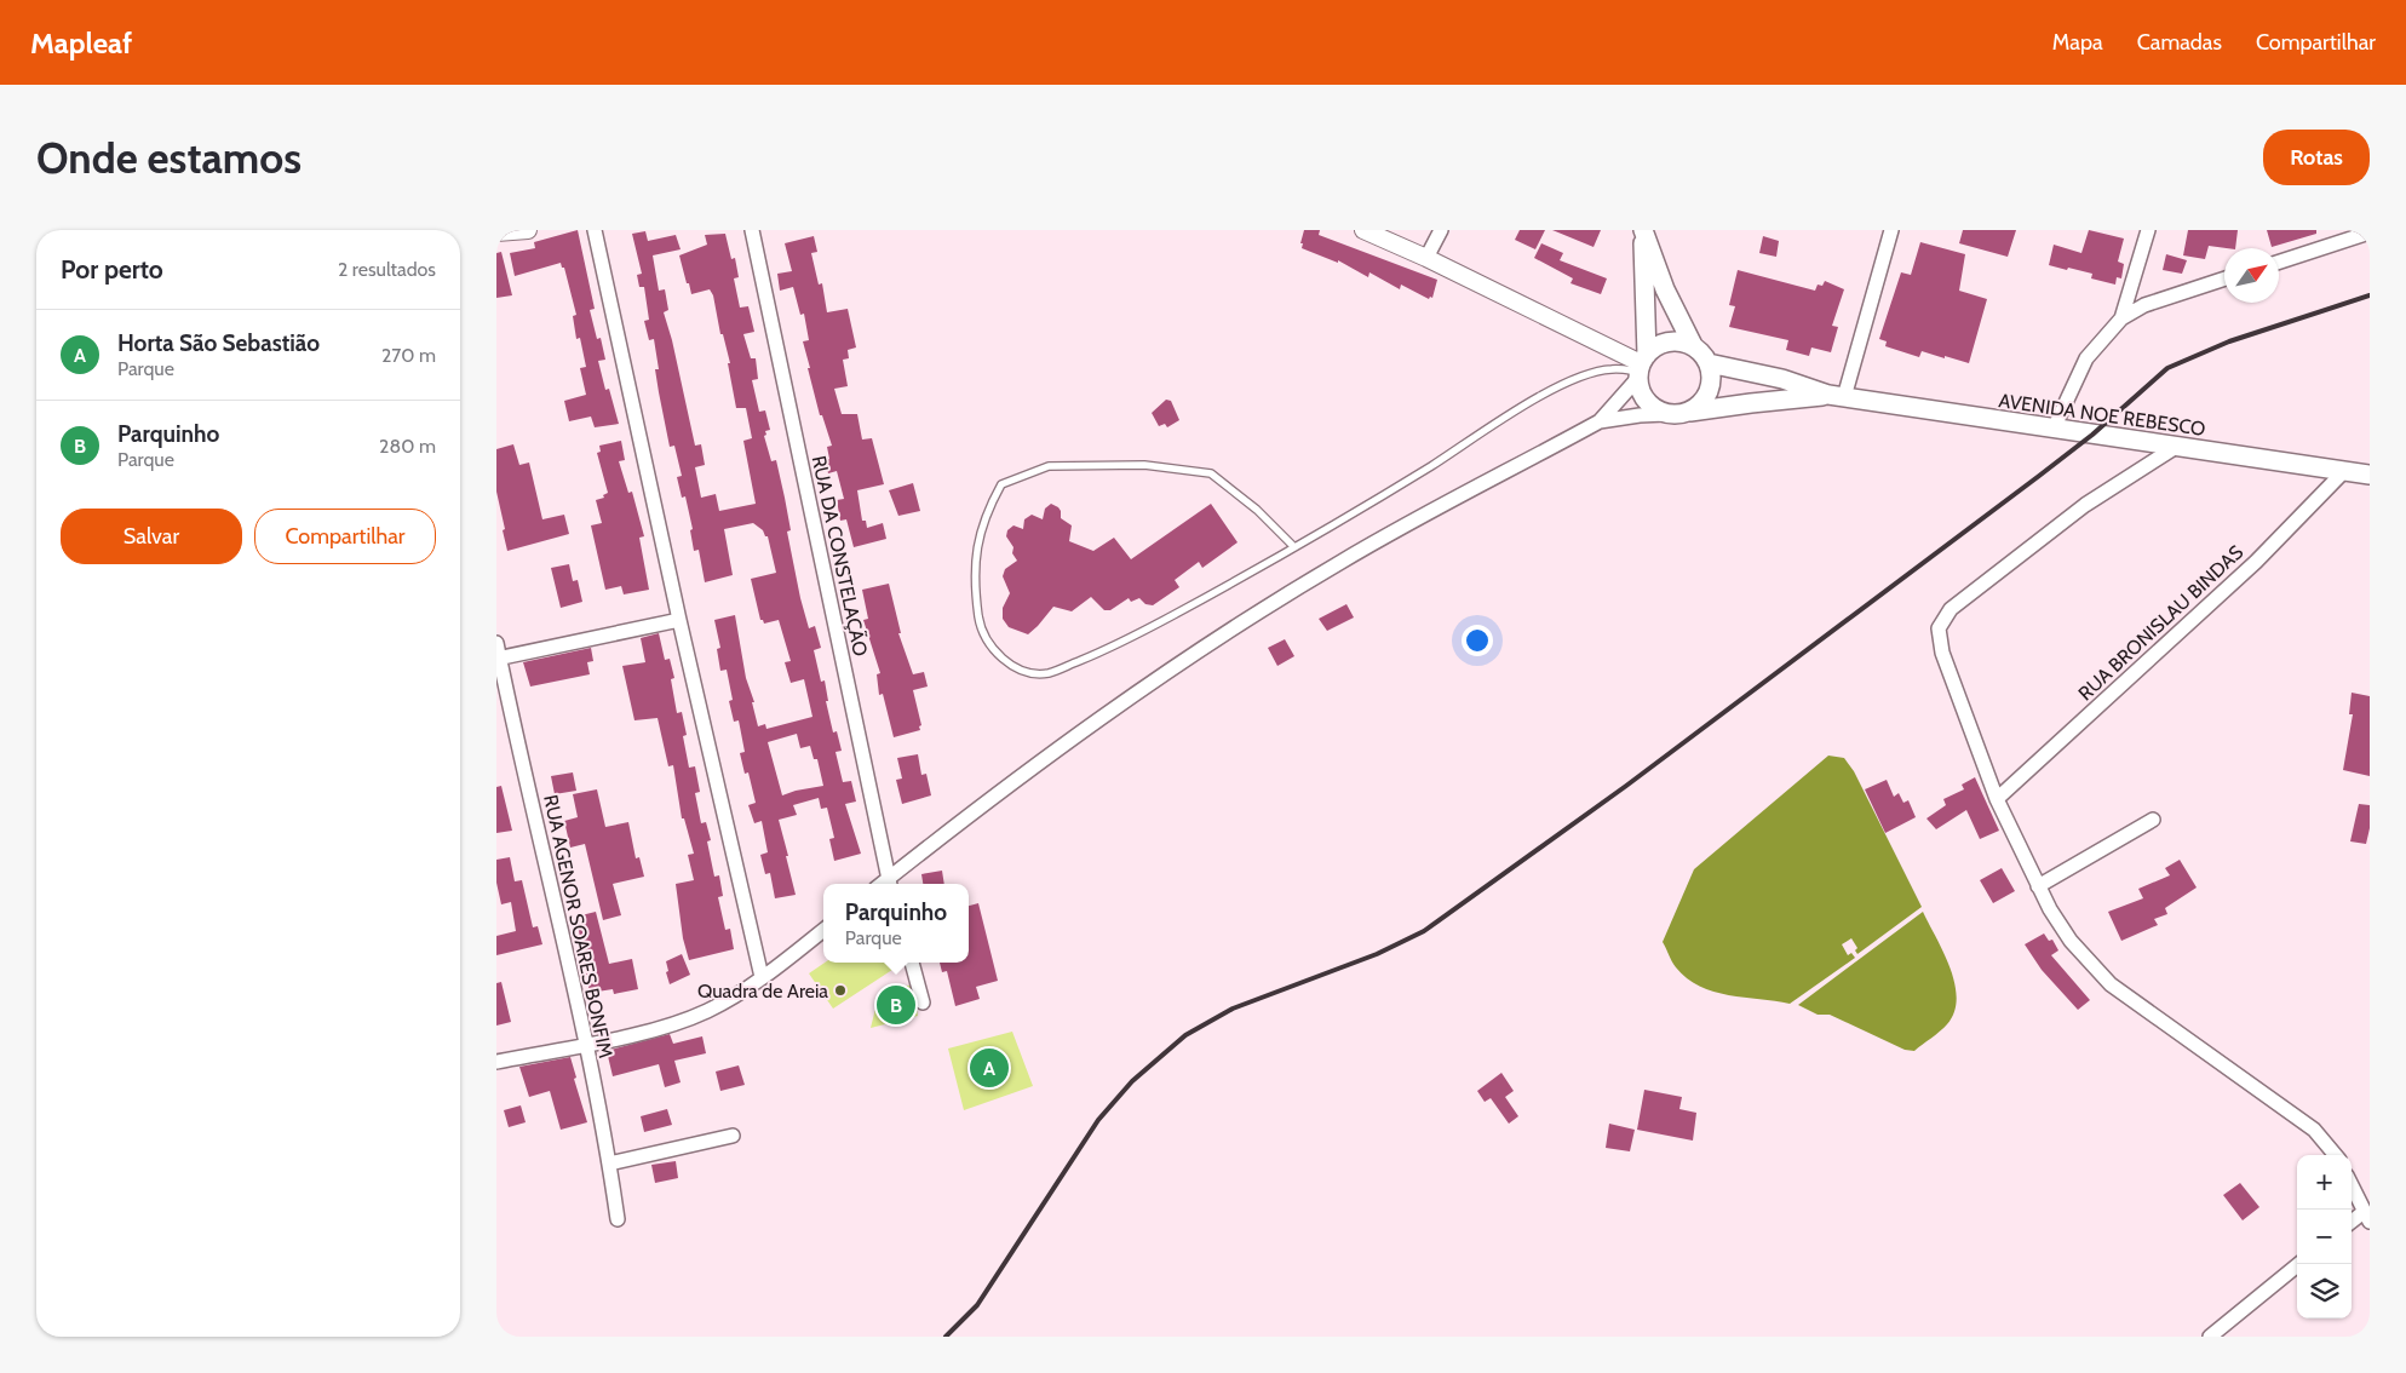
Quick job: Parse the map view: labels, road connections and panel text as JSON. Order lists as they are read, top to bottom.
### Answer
{
  "streets": {
    "main road": ["AVENIDA NOE REBESCO"],
    "street": ["RUA DA CONSTELAÇÃO", "RUA BRONISLAU BINDAS", "RUA AGENOR SOARES BONFIM"]
  },
  "crossings": [
    ["AVENIDA NOE REBESCO", "RUA BRONISLAU BINDAS"]
  ],
  "places": ["Quadra de Areia"],
  "north": "top right",
  "page": {
    "header": "Mapleaf",
    "nav": ["Mapa", "Camadas", "Compartilhar"],
    "buttons": [
      "Rotas",
      ["Salvar", "Compartilhar"]
    ],
    "title": "Onde estamos",
    "heading": ["Por perto", "2 resultados"],
    "list": [
      {
        "mark": "A",
        "name": "Horta São Sebastião",
        "note": "Parque",
        "value": "270 m"
      },
      {
        "mark": "B",
        "name": "Parquinho",
        "note": "Parque",
        "value": "280 m"
      }
    ],
    "popup": ["Parquinho", "Parque"],
    "pins": ["B", "A"],
    "map_buttons": ["+", "−"]
  }
}
